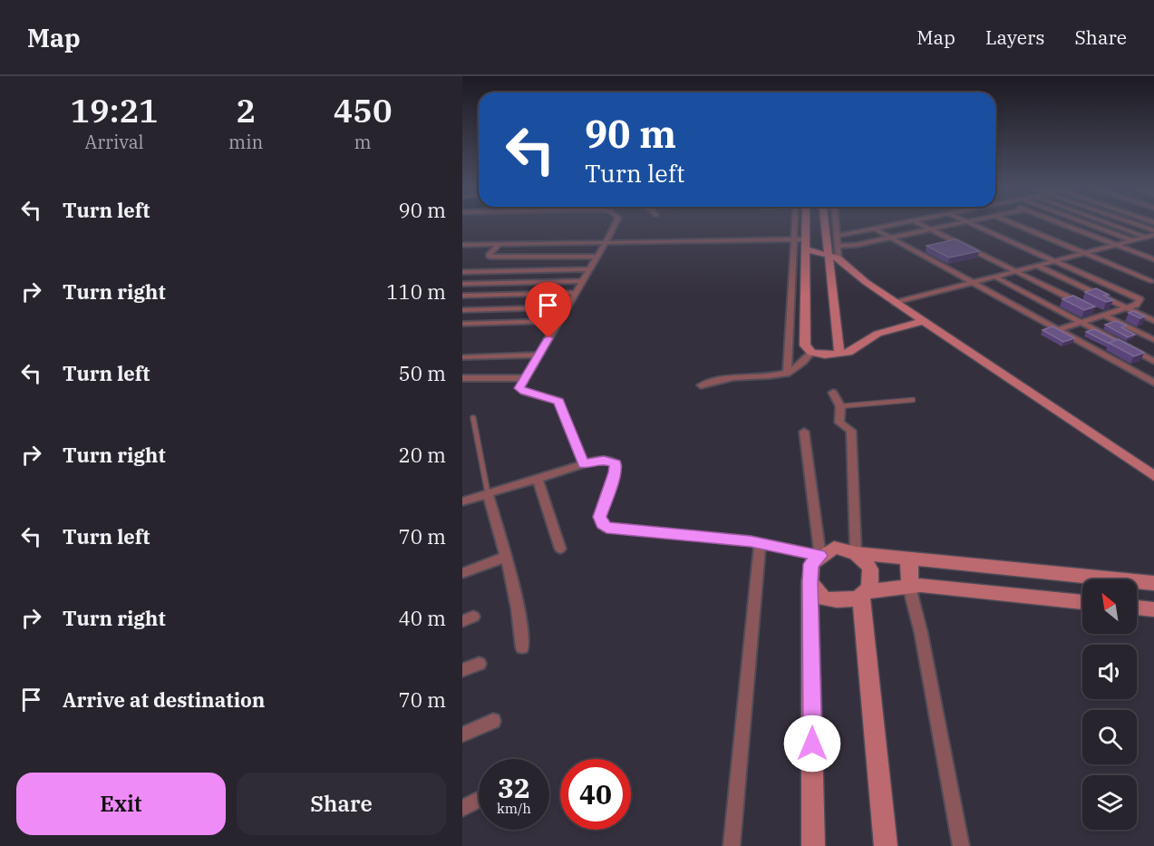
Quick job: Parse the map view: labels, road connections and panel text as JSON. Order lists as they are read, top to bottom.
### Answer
{
  "north": "top left",
  "page": {
    "header": "Map",
    "nav": ["Map", "Layers", "Share"],
    "eta": [
      "19:21",
      "Arrival",
      "2",
      "min",
      "450",
      "m"
    ],
    "turn": ["90 m", "Turn left"],
    "list": [
      {
        "name": "Turn left",
        "value": "90 m"
      },
      {
        "name": "Turn right",
        "value": "110 m"
      },
      {
        "name": "Turn left",
        "value": "50 m"
      },
      {
        "name": "Turn right",
        "value": "20 m"
      },
      {
        "name": "Turn left",
        "value": "70 m"
      },
      {
        "name": "Turn right",
        "value": "40 m"
      },
      {
        "name": "Arrive at destination",
        "value": "70 m"
      }
    ],
    "speed": "32 km/h",
    "limit": "40",
    "buttons": ["Exit", "Share"]
  }
}
